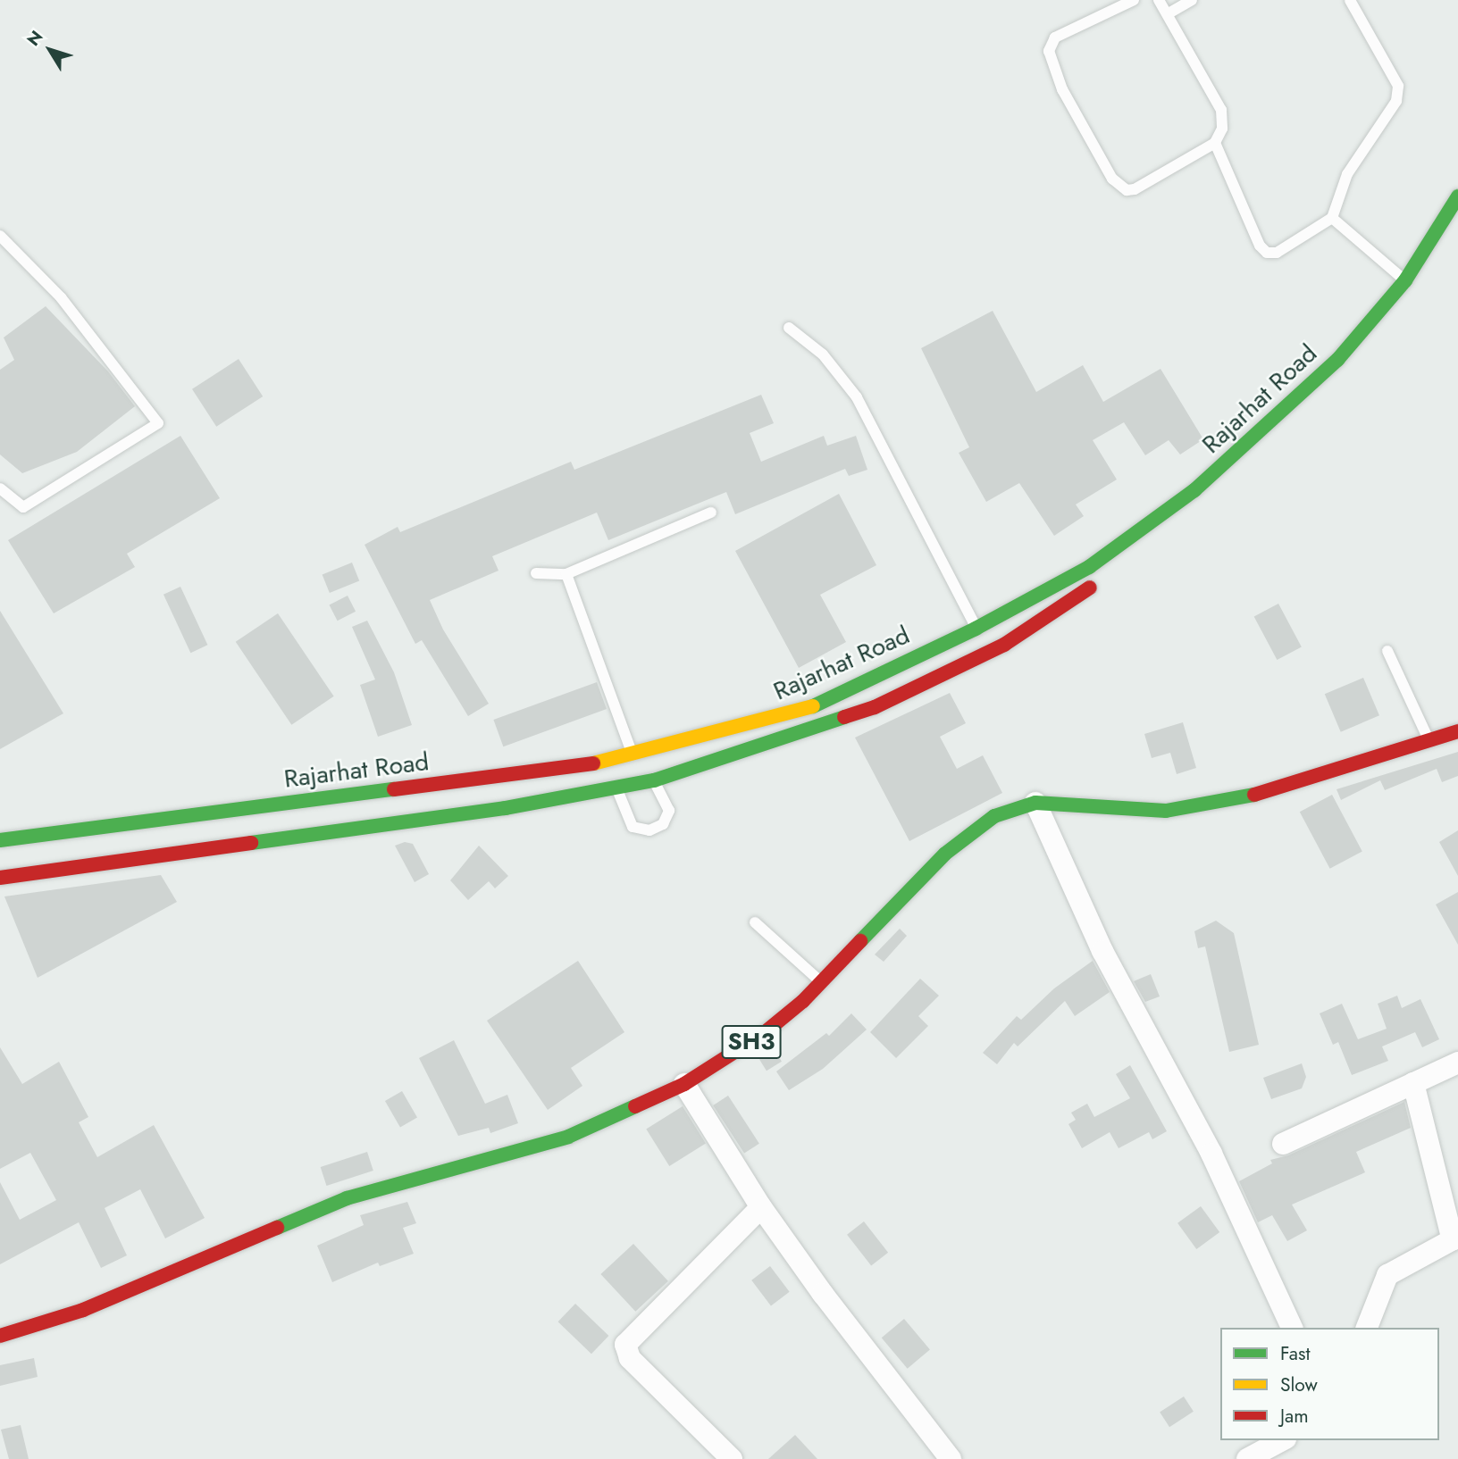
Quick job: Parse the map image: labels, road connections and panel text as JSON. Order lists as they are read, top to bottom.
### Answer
{
  "streets": {
    "main road": ["Rajarhat Road", "SH3"]
  },
  "legend": ["Fast", "Slow", "Jam"],
  "north": "top left"
}
